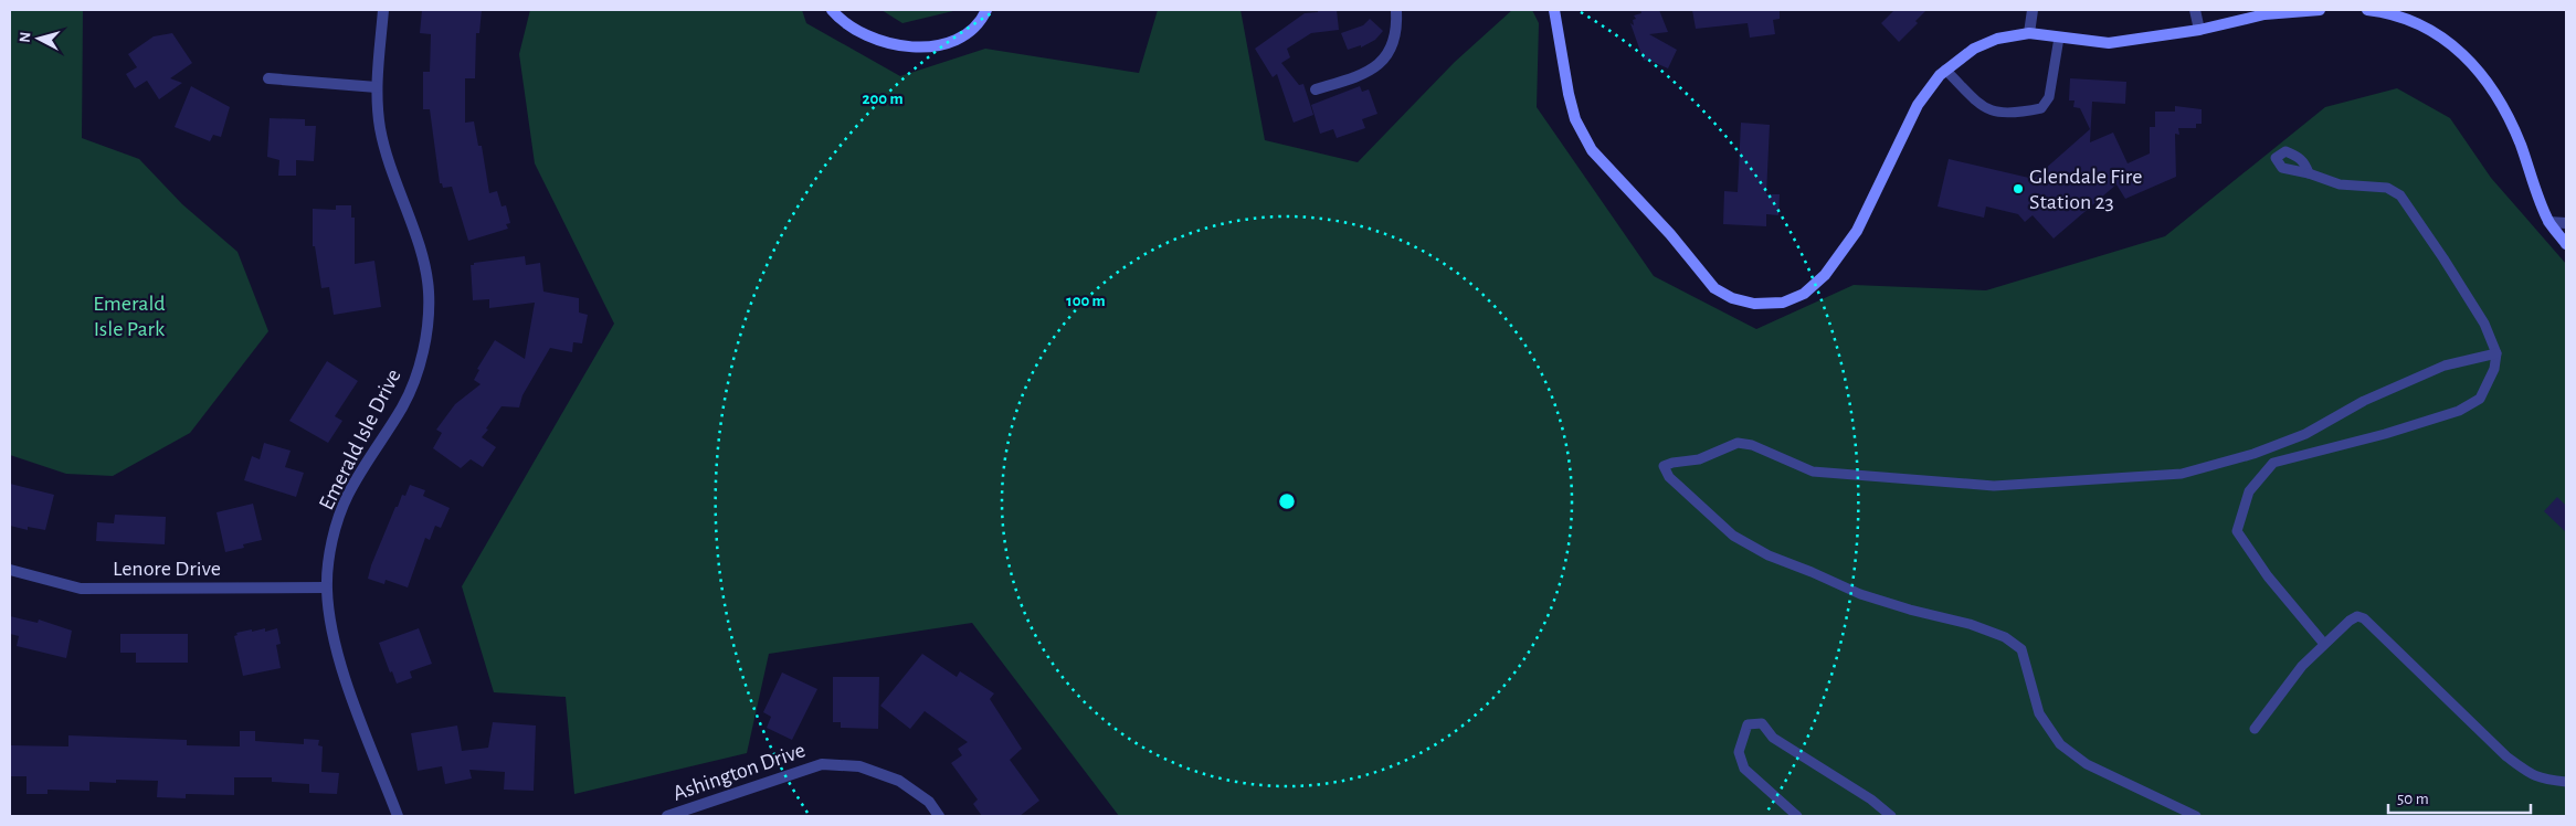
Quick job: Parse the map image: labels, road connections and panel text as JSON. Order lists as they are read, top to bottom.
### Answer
{
  "streets": {
    "street": ["Emerald Isle Drive", "Lenore Drive", "Ashington Drive"]
  },
  "crossings": [
    ["Emerald Isle Drive", "Lenore Drive"]
  ],
  "parks": ["Emerald Isle Park"],
  "places": ["Glendale Fire Station 23"],
  "scale_bar": "50 m",
  "north": "left",
  "rings": ["200 m", "100 m"]
}
